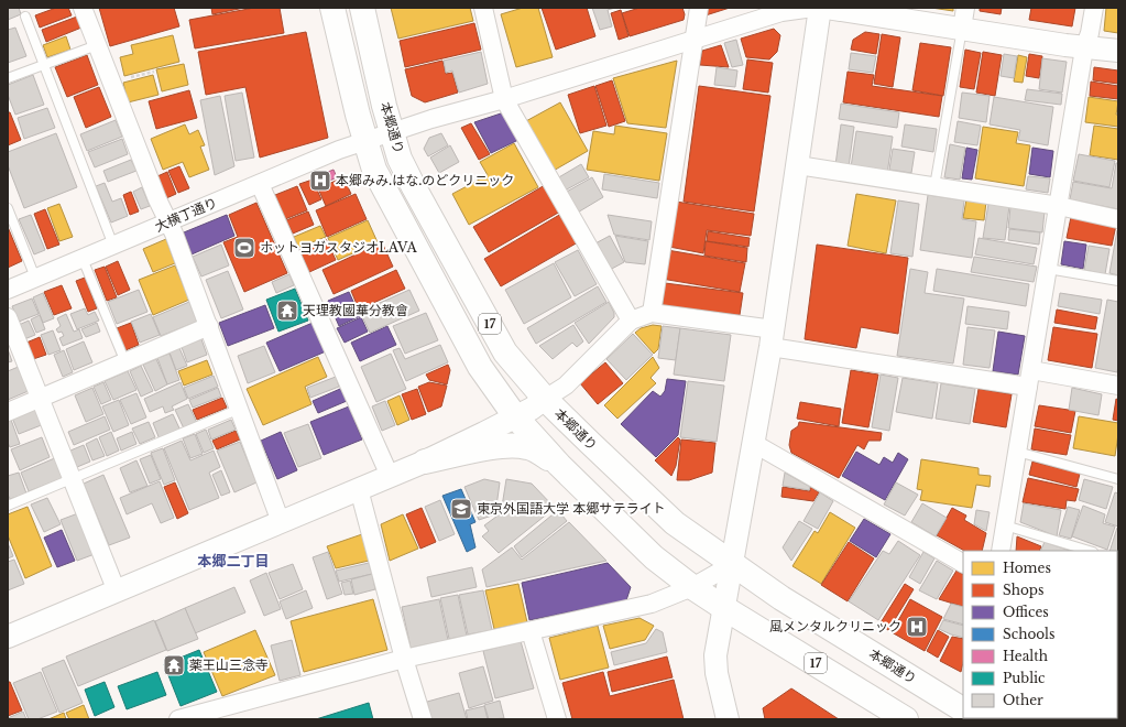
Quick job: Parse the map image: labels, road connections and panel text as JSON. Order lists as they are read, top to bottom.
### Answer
{
  "streets": {
    "highway": ["本郷通り", "17"],
    "street": ["大横丁通り"]
  },
  "crossings": [
    ["本郷通り", "大横丁通り"],
    ["大横丁通り", "17"]
  ],
  "districts": ["本郷二丁目"],
  "places": {
    "hospital": ["本郷みみ.はな.のどクリニック", "風メンタルクリニック"],
    "sports": ["ホットヨガスタジオLAVA"],
    "temple": ["天理教國華分教會", "薬王山三念寺"],
    "school or university": ["東京外国語大学 本郷サテライト"]
  },
  "legend": [
    "Homes",
    "Shops",
    "Offices",
    "Schools",
    "Health",
    "Public",
    "Other"
  ]
}
